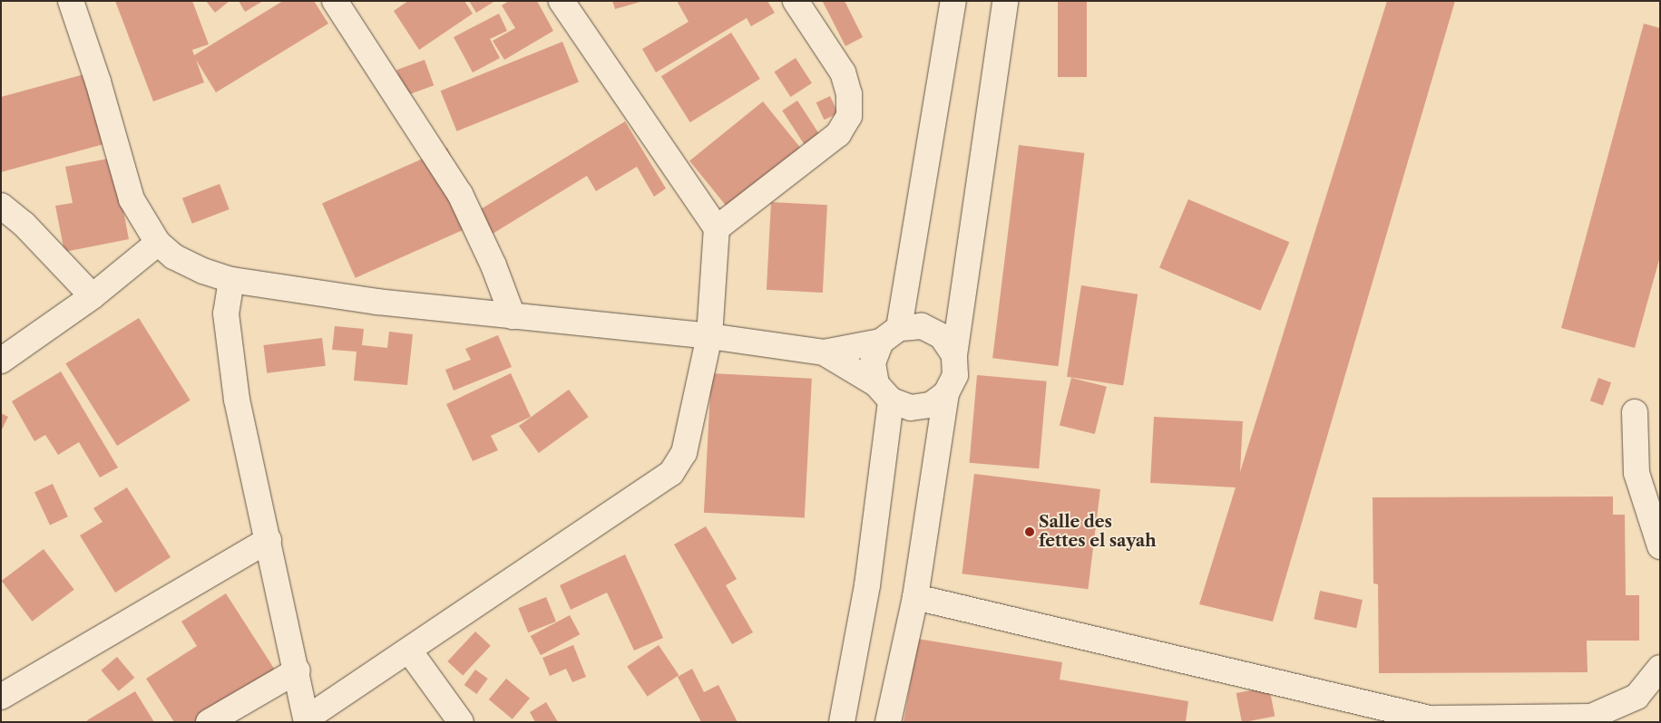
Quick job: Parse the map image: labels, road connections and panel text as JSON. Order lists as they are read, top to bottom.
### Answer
{
  "places": ["Salle des fettes el sayah"]
}
